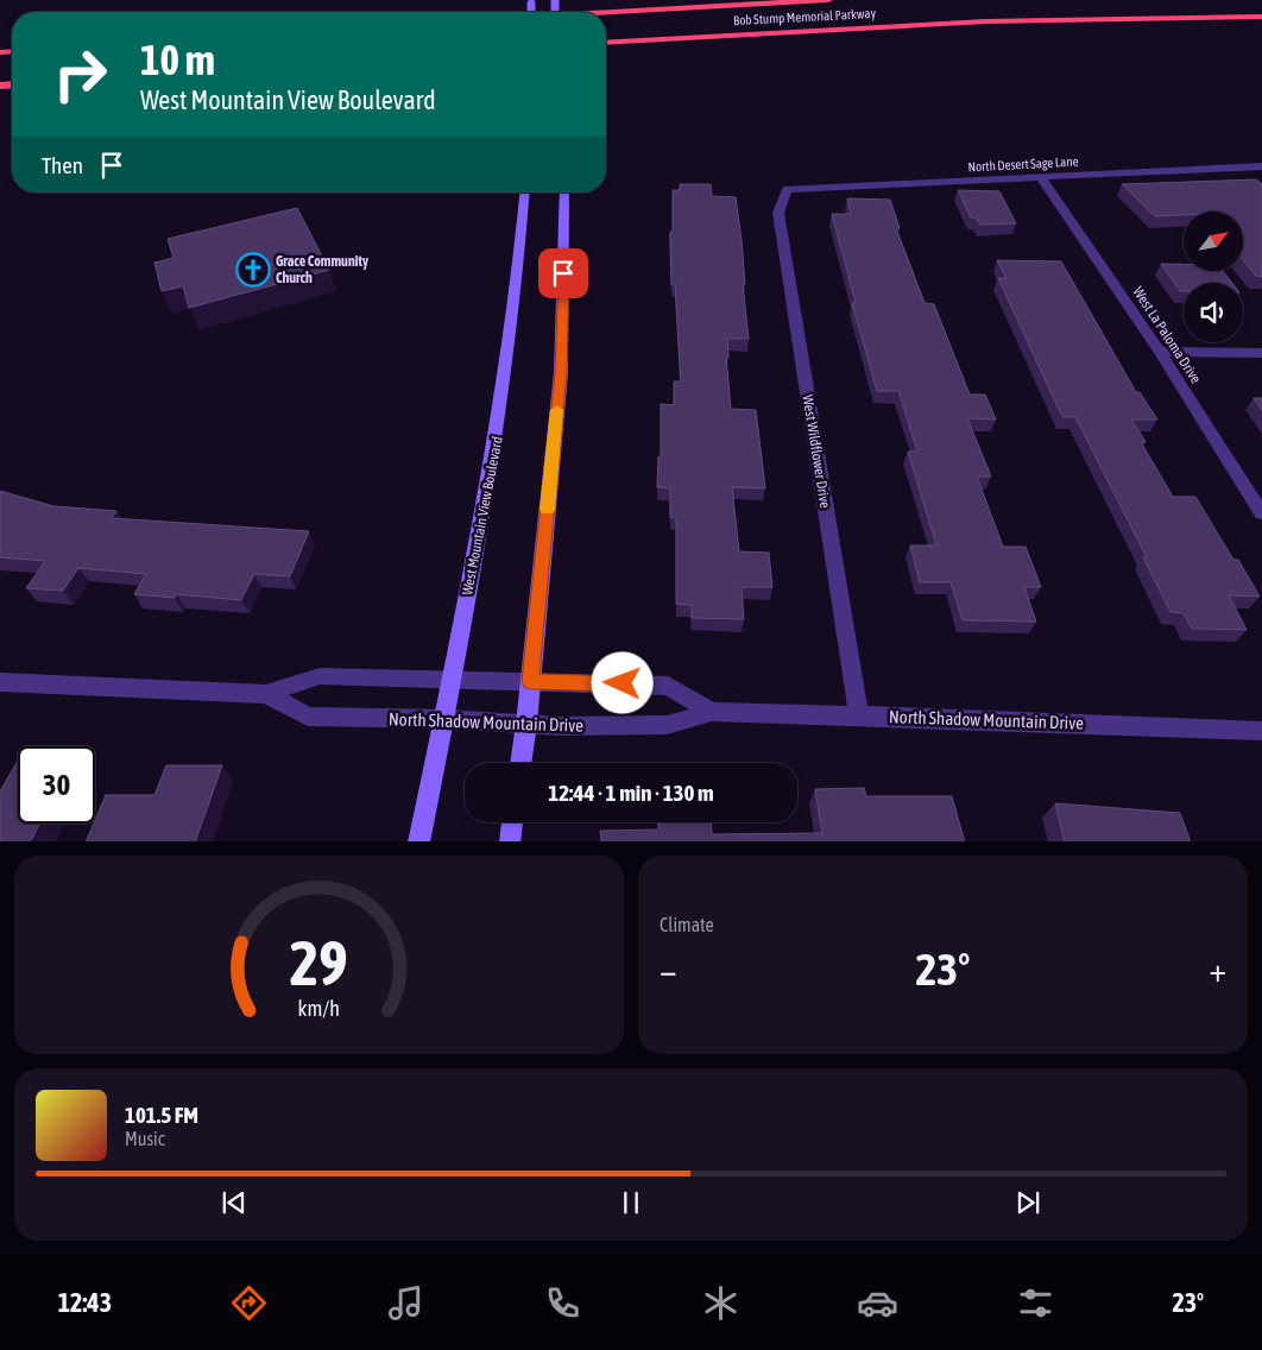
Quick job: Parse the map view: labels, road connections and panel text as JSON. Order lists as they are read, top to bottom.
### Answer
{
  "streets": {
    "highway": ["Bob Stump Memorial Parkway"],
    "street": [
      "North Desert Sage Lane",
      "West La Paloma Drive",
      "West Wildflower Drive",
      "West Mountain View Boulevard",
      "North Shadow Mountain Drive"
    ]
  },
  "crossings": [
    ["North Desert Sage Lane", "West La Paloma Drive"],
    ["North Desert Sage Lane", "West Wildflower Drive"],
    ["West Wildflower Drive", "North Shadow Mountain Drive"],
    ["West Mountain View Boulevard", "North Shadow Mountain Drive"]
  ],
  "places": {
    "church": ["Grace Community Church"]
  },
  "north": "top right",
  "page": {
    "turn": ["10 m", "West Mountain View Boulevard"],
    "then": "Then",
    "limit": "30",
    "trip": "12:44 · 1 min · 130 m",
    "tile": "Climate",
    "heat": ["−", "23°", "+"],
    "song": ["101.5 FM", "Music"],
    "tabs": ["12:43", "23°"],
    "gauge": ["29", "km/h"]
  }
}
